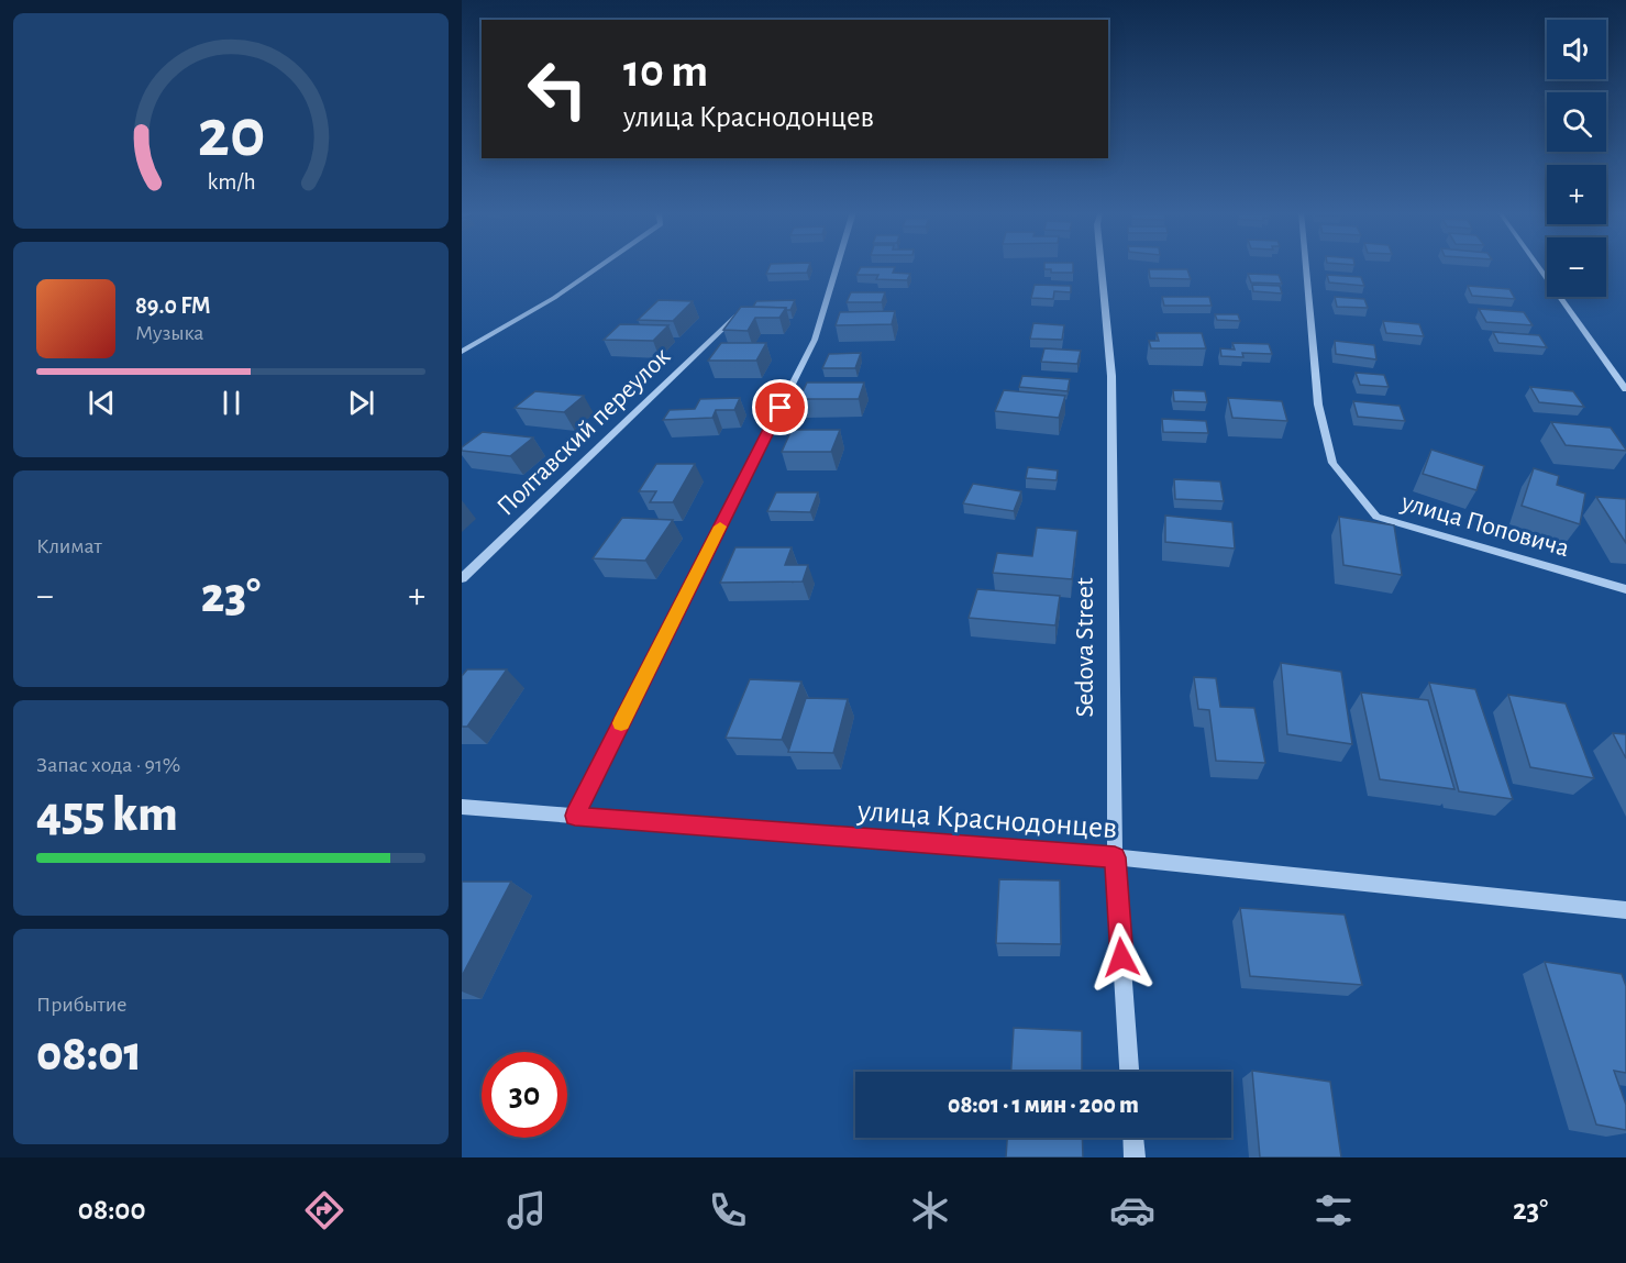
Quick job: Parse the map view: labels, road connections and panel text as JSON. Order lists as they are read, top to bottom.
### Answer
{
  "streets": {
    "street": [
      "Полтавский переулок",
      "улица Поповича",
      "Sedova Street",
      "улица Краснодонцев"
    ]
  },
  "crossings": [
    ["Sedova Street", "улица Краснодонцев"]
  ],
  "page": {
    "map_buttons": ["+", "−"],
    "turn": ["10 m", "улица Краснодонцев"],
    "song": ["89.0 FM", "Музыка"],
    "tile": [
      "Климат",
      ["Запас хода · 91%", "455 km"],
      ["Прибытие", "08:01"]
    ],
    "heat": ["−", "23°", "+"],
    "limit": "30",
    "trip": "08:01 · 1 мин · 200 m",
    "tabs": ["08:00", "23°"],
    "gauge": ["20", "km/h"]
  }
}
